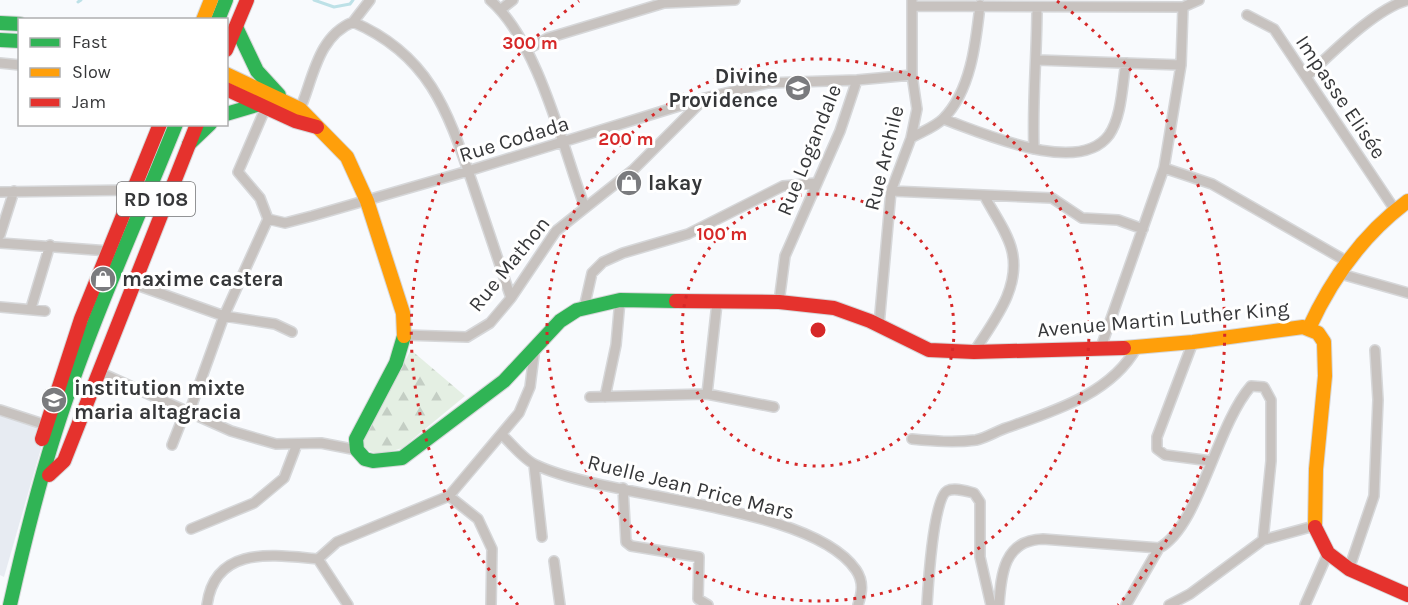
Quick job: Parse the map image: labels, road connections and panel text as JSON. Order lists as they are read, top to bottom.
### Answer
{
  "streets": {
    "main road": ["RD 108", "Avenue Martin Luther King"],
    "street": [
      "Impasse Elisée",
      "Rue Codada",
      "Rue Logandale",
      "Rue Archile",
      "Rue Mathon",
      "Ruelle Jean Price Mars"
    ]
  },
  "crossings": [
    ["Rue Codada", "Rue Logandale"],
    ["Rue Codada", "Rue Archile"],
    ["Rue Codada", "Rue Mathon"],
    ["Rue Logandale", "Avenue Martin Luther King"],
    ["Rue Archile", "Avenue Martin Luther King"]
  ],
  "places": {
    "school or university": ["Divine Providence", "institution mixte maria altagracia"],
    "shop": ["lakay", "maxime castera"]
  },
  "legend": ["Fast", "Slow", "Jam"],
  "rings": ["300 m", "200 m", "100 m"]
}
